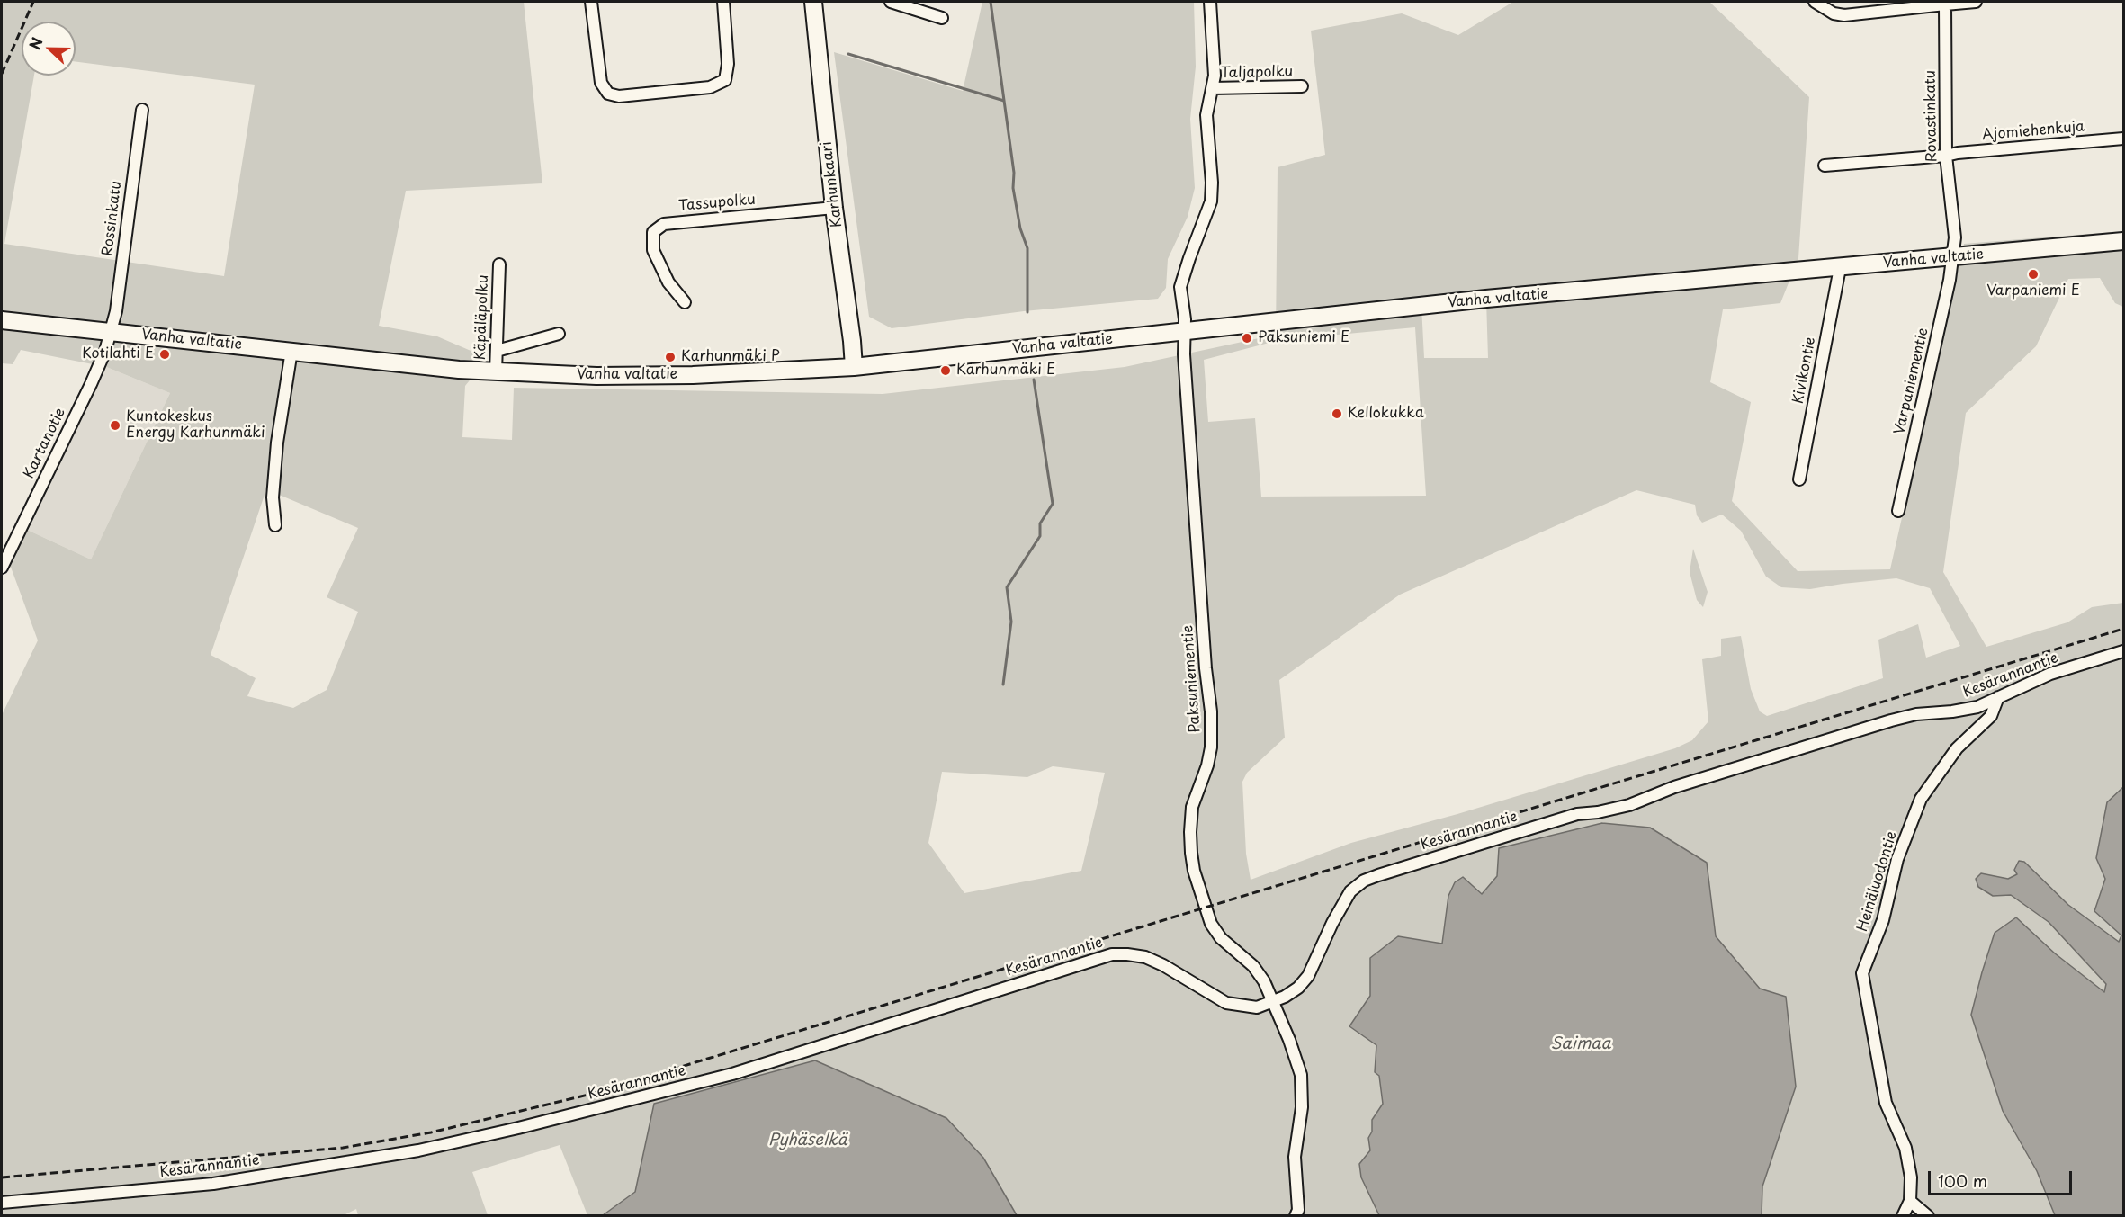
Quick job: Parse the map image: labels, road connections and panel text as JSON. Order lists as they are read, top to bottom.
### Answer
{
  "streets": {
    "main road": ["Karhunkaari", "Vanha valtatie"],
    "street": [
      "Taljapolku",
      "Rovastinkatu",
      "Ajomiehenkuja",
      "Tassupolku",
      "Rossinkatu",
      "Käpäläpolku",
      "Kivikontie",
      "Varpaniementie",
      "Kartanotie",
      "Kesärannantie",
      "Paksuniementie",
      "Heinäluodontie"
    ]
  },
  "crossings": [
    ["Taljapolku", "Paksuniementie"],
    ["Rovastinkatu", "Ajomiehenkuja"],
    ["Rovastinkatu", "Vanha valtatie"],
    ["Rovastinkatu", "Varpaniementie"],
    ["Karhunkaari", "Tassupolku"],
    ["Karhunkaari", "Vanha valtatie"],
    ["Rossinkatu", "Vanha valtatie"],
    ["Rossinkatu", "Kartanotie"],
    ["Vanha valtatie", "Käpäläpolku"],
    ["Vanha valtatie", "Kivikontie"],
    ["Vanha valtatie", "Varpaniementie"],
    ["Vanha valtatie", "Kartanotie"],
    ["Vanha valtatie", "Paksuniementie"],
    ["Kesärannantie", "Paksuniementie"],
    ["Kesärannantie", "Heinäluodontie"]
  ],
  "water": ["Saimaa", "Pyhäselkä"],
  "places": [
    "Varpaniemi E",
    "Paksuniemi E",
    "Kotilahti E",
    "Karhunmäki P",
    "Karhunmäki E",
    "Kellokukka",
    "Kuntokeskus Energy Karhunmäki"
  ],
  "scale_bar": "100 m",
  "north": "left"
}
